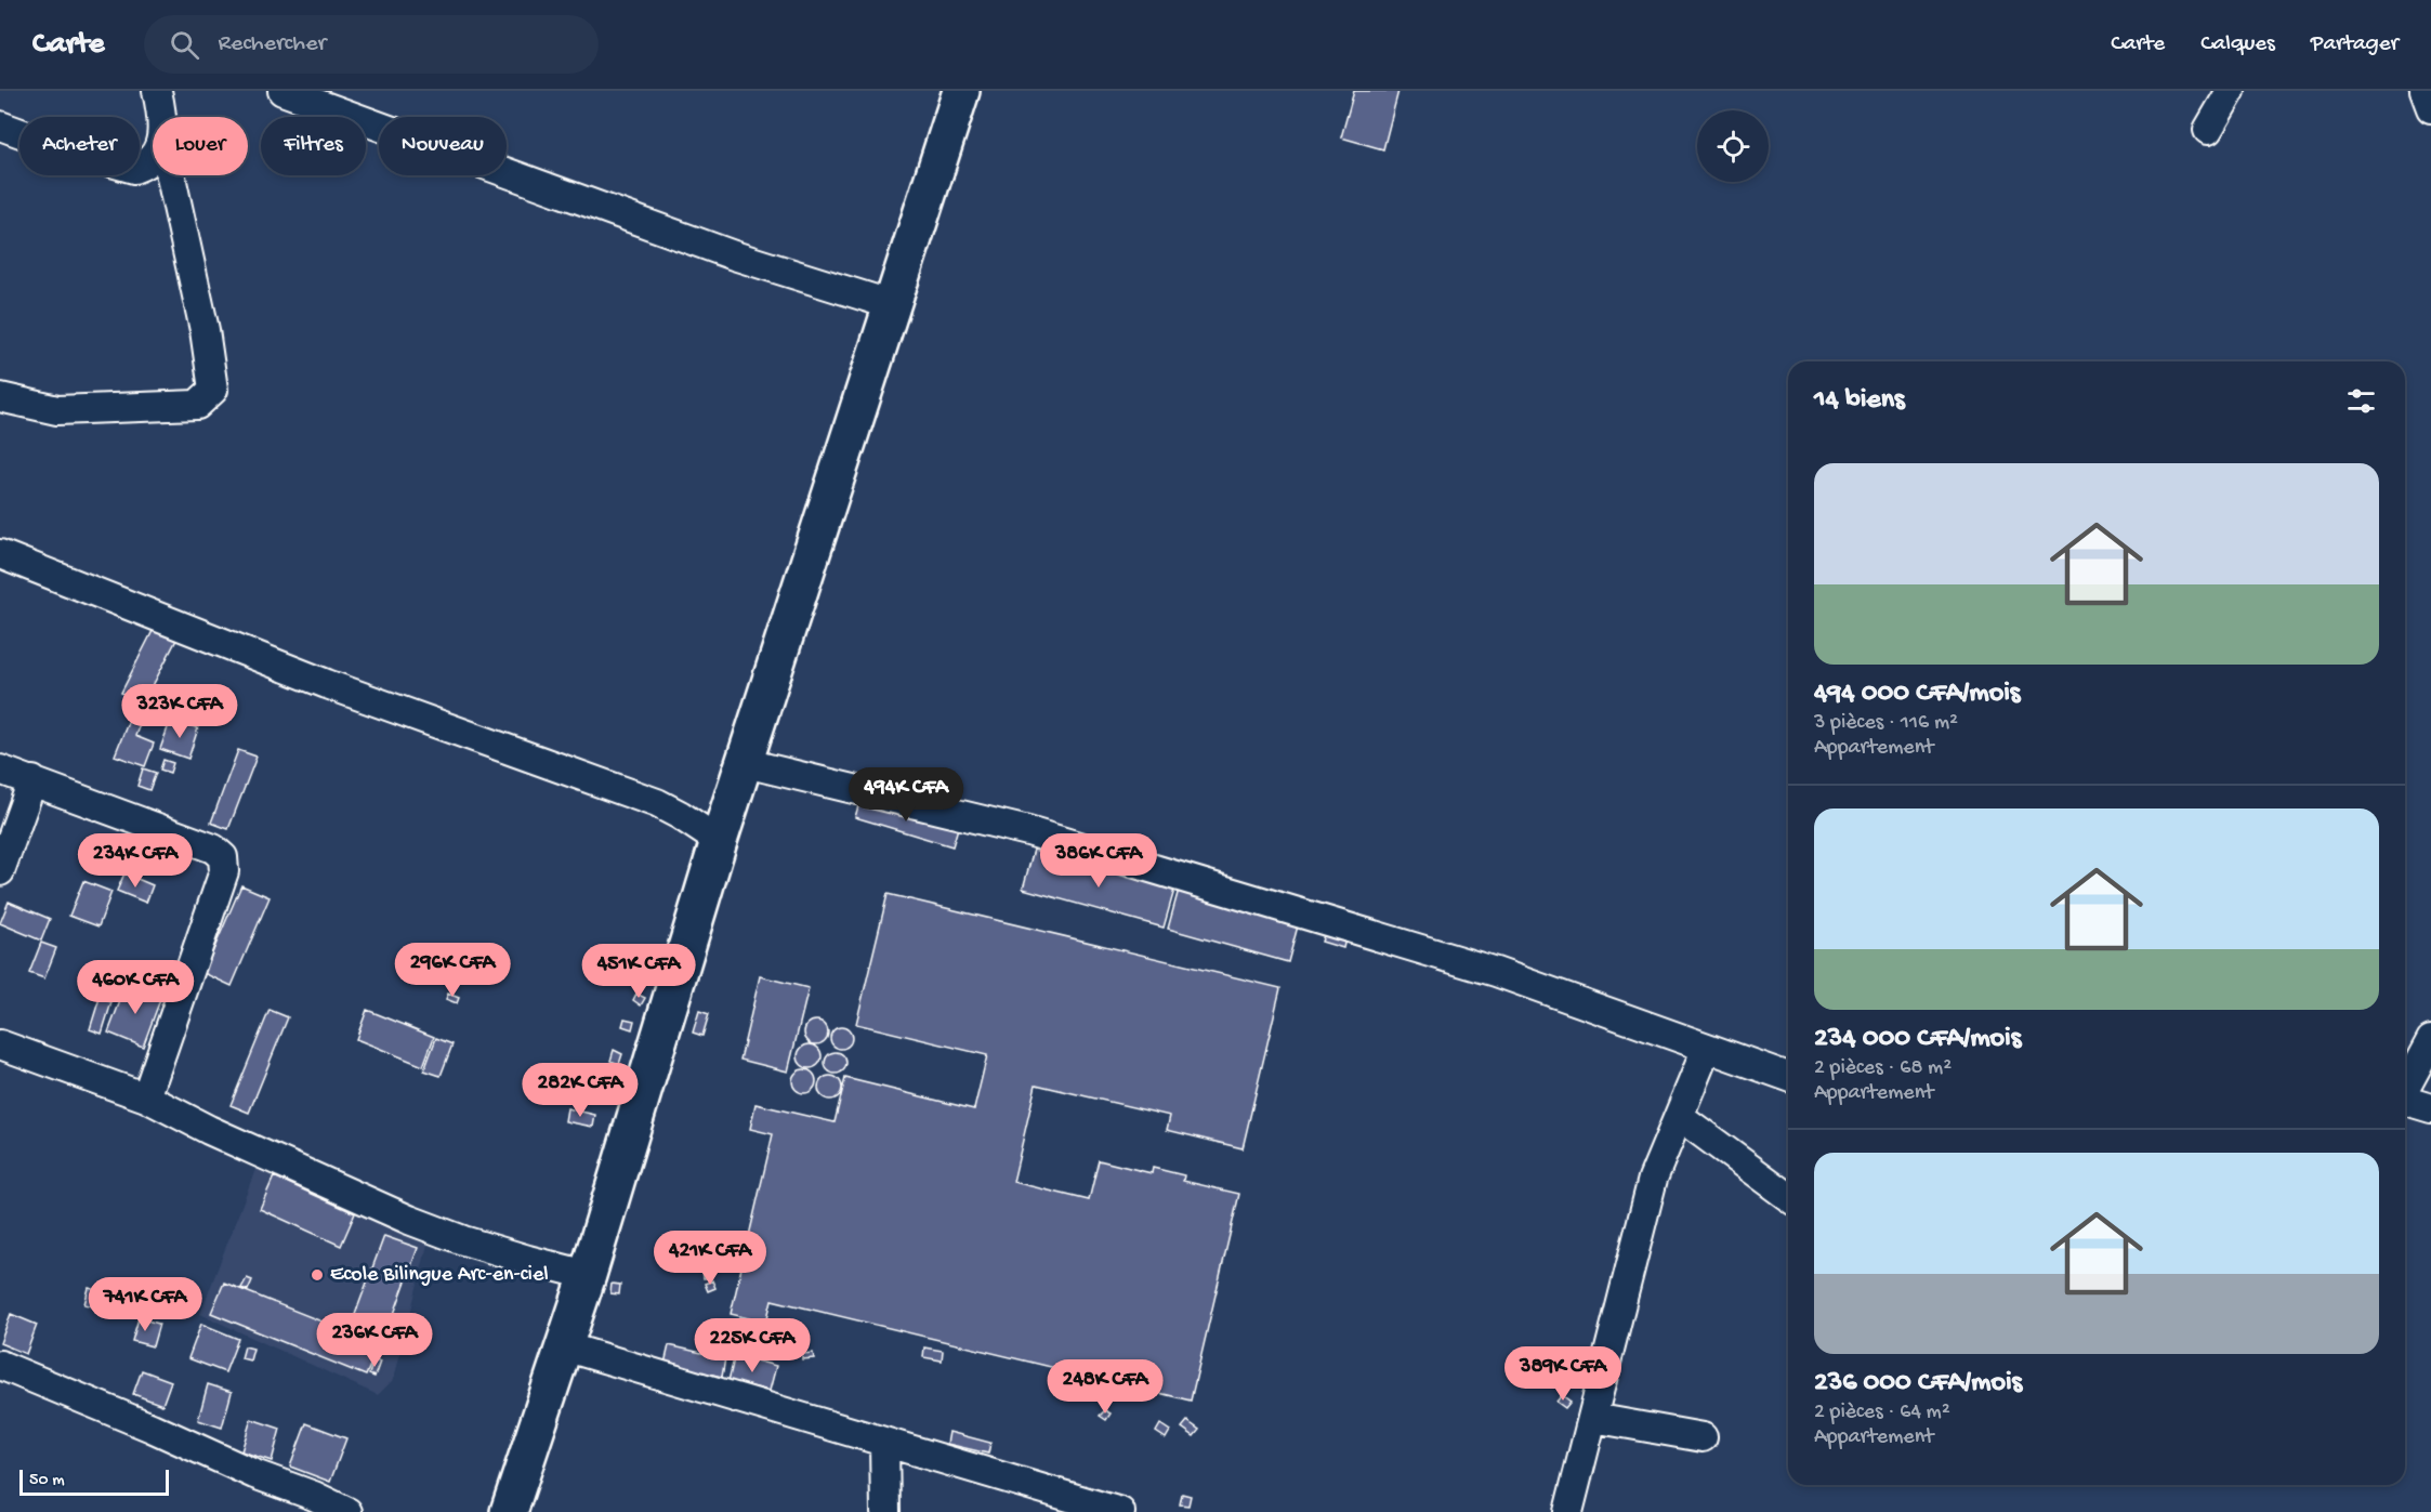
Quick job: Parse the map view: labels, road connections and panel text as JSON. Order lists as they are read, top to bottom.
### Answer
{
  "places": ["Ecole Bilingue Arc-en-ciel"],
  "scale_bar": "50 m",
  "page": {
    "header": "Carte",
    "search": "Rechercher",
    "nav": ["Carte", "Calques", "Partager"],
    "chip": [
      "Acheter",
      "Louer",
      "Filtres",
      "Nouveau"
    ],
    "heading": "14 biens",
    "list": [
      {
        "name": "494 000 CFA/mois",
        "note": "3 pièces · 116 m² · Appartement"
      },
      {
        "name": "234 000 CFA/mois",
        "note": "2 pièces · 68 m² · Appartement"
      },
      {
        "name": "236 000 CFA/mois",
        "note": "2 pièces · 64 m² · Appartement"
      }
    ],
    "price": [
      "323K CFA",
      "494K CFA",
      "234K CFA",
      "386K CFA",
      "296K CFA",
      "451K CFA",
      "460K CFA",
      "282K CFA",
      "421K CFA",
      "741K CFA",
      "236K CFA",
      "225K CFA",
      "389K CFA",
      "248K CFA"
    ],
    "scale": "50 m"
  }
}
